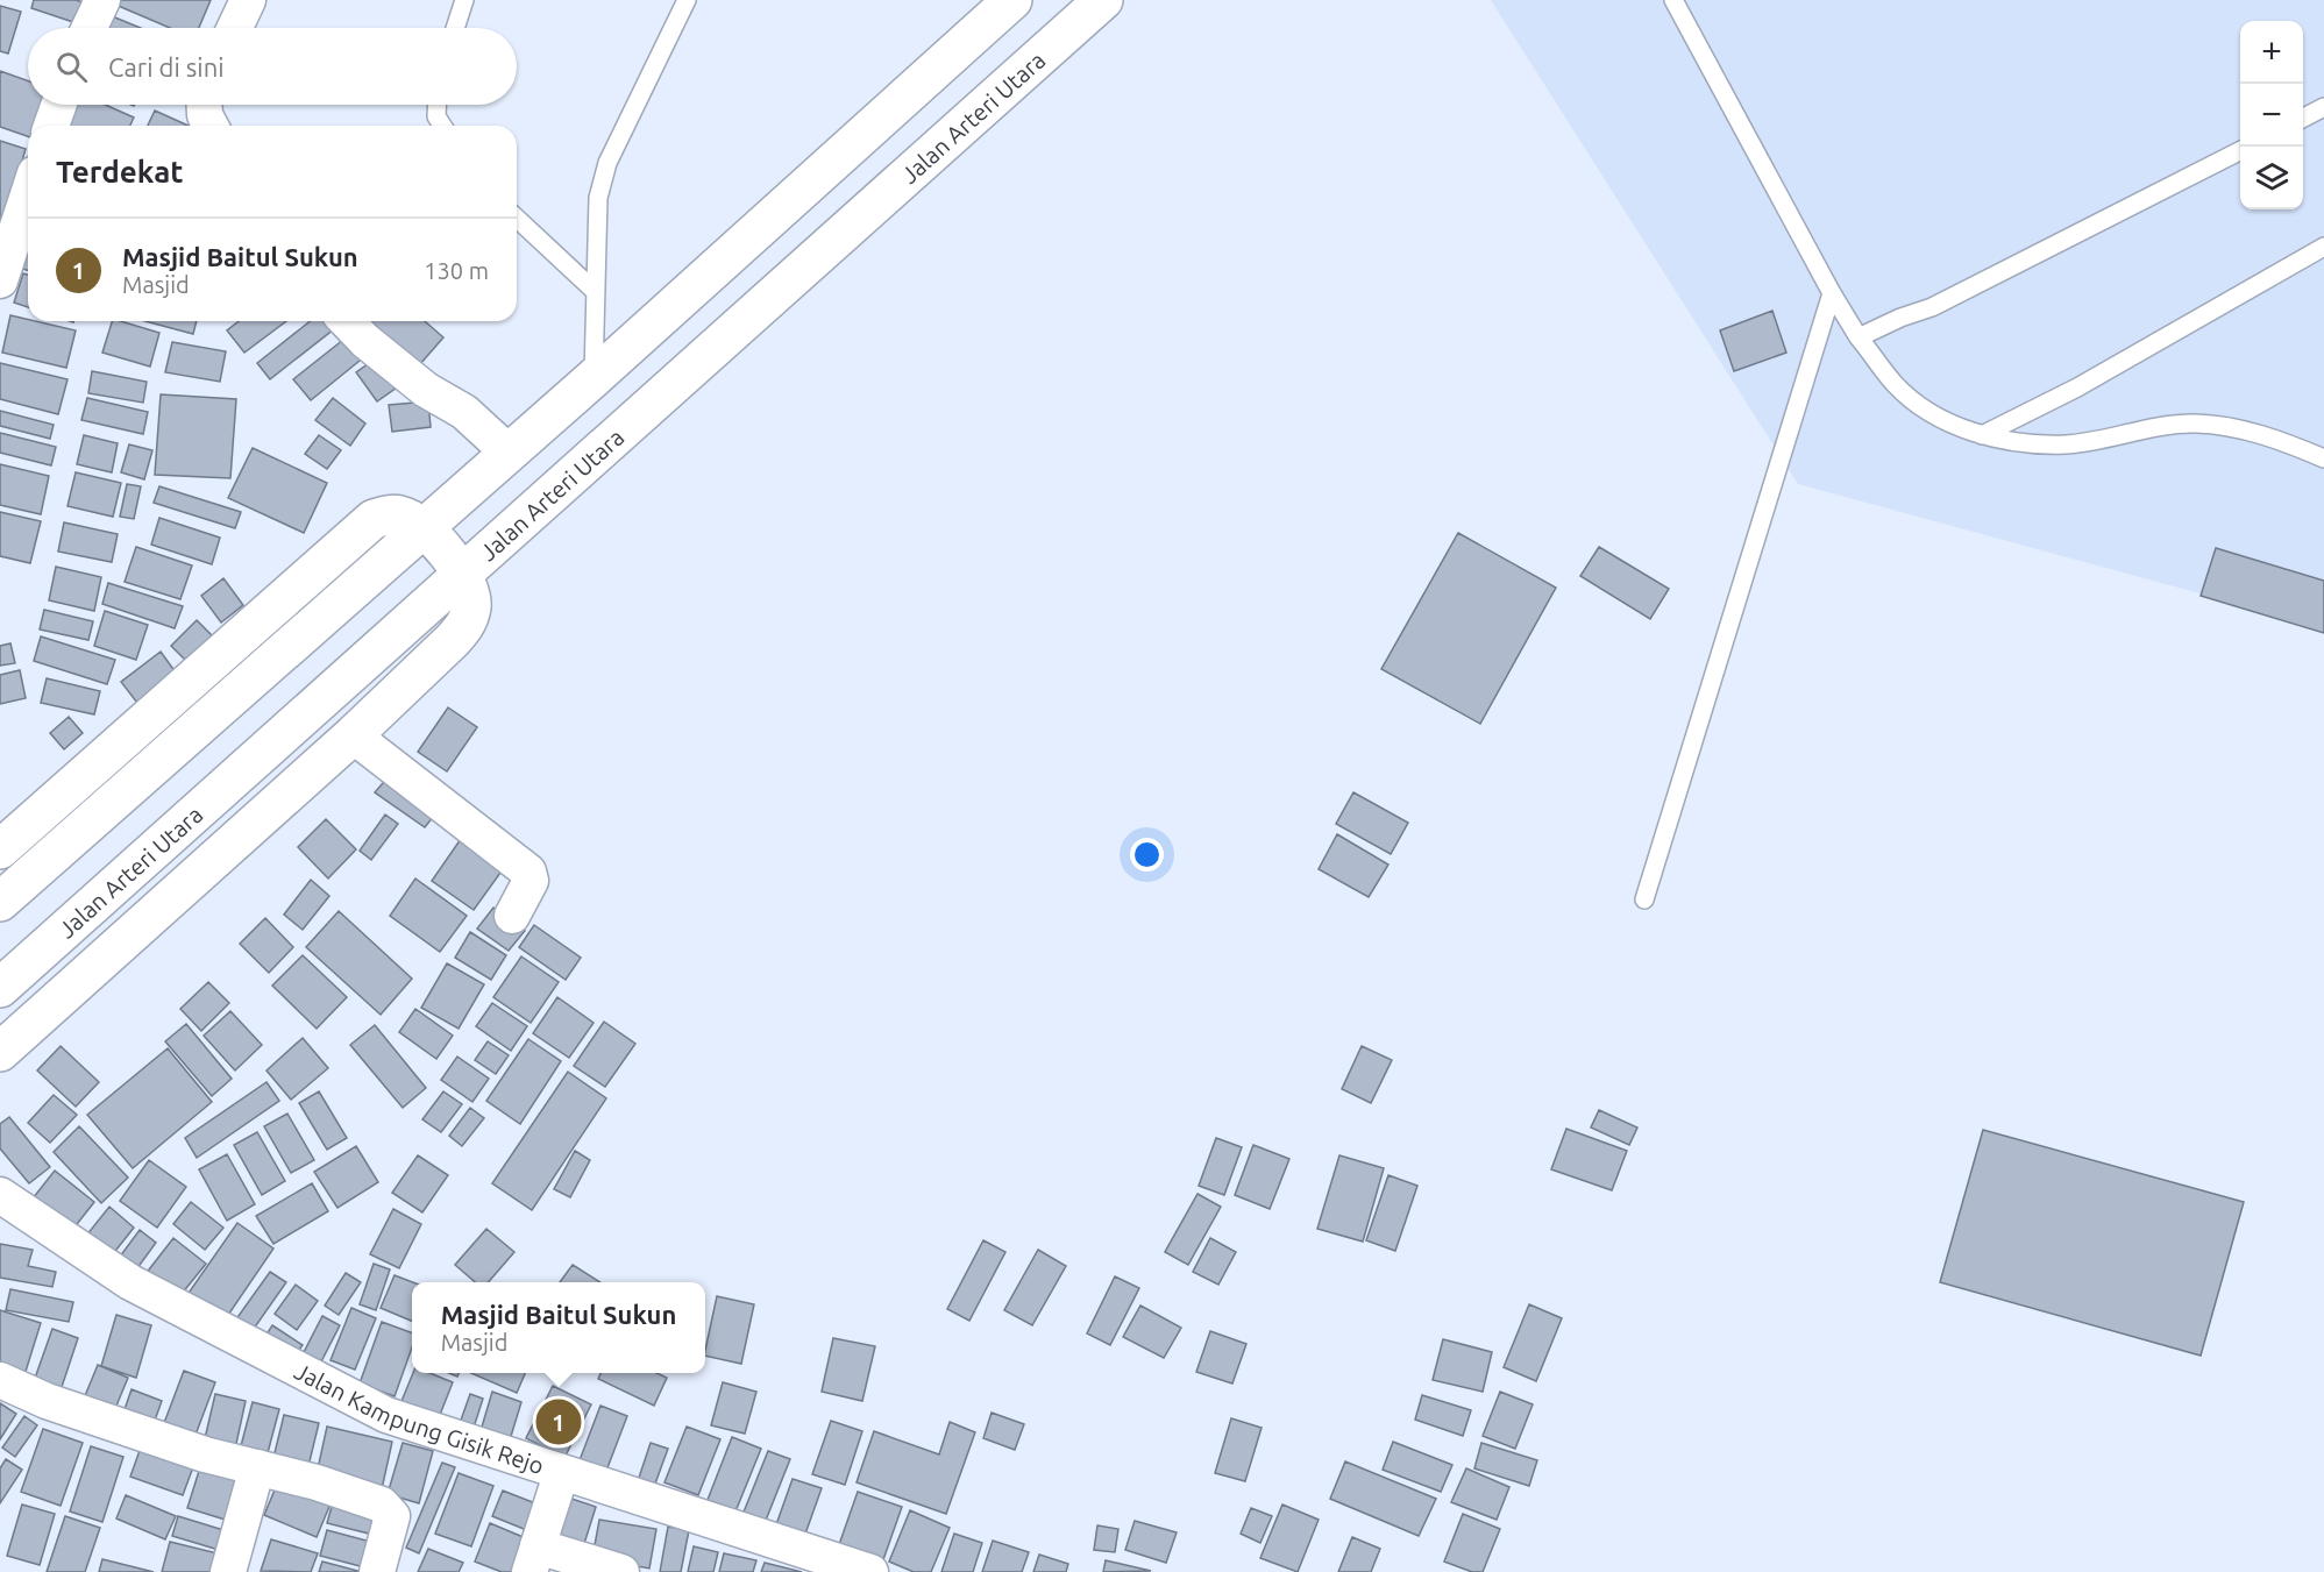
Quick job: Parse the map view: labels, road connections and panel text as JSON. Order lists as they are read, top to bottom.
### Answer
{
  "streets": {
    "main road": ["Jalan Arteri Utara"],
    "street": ["Jalan Kampung Gisik Rejo"]
  },
  "page": {
    "map_buttons": ["+", "−"],
    "search": "Cari di sini",
    "heading": "Terdekat",
    "list": [
      {
        "mark": "1",
        "name": "Masjid Baitul Sukun",
        "note": "Masjid",
        "value": "130 m"
      }
    ],
    "popup": ["Masjid Baitul Sukun", "Masjid"],
    "pins": "1"
  }
}
